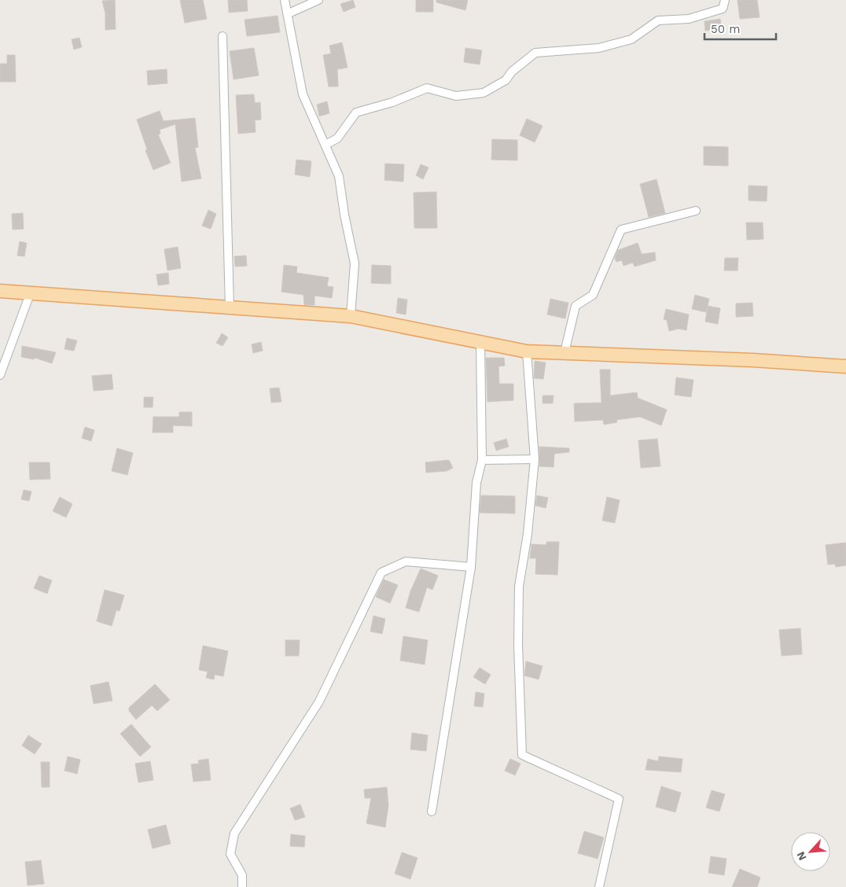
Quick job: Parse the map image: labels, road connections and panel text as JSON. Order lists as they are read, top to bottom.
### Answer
{
  "scale_bar": "50 m",
  "north": "bottom left"
}
